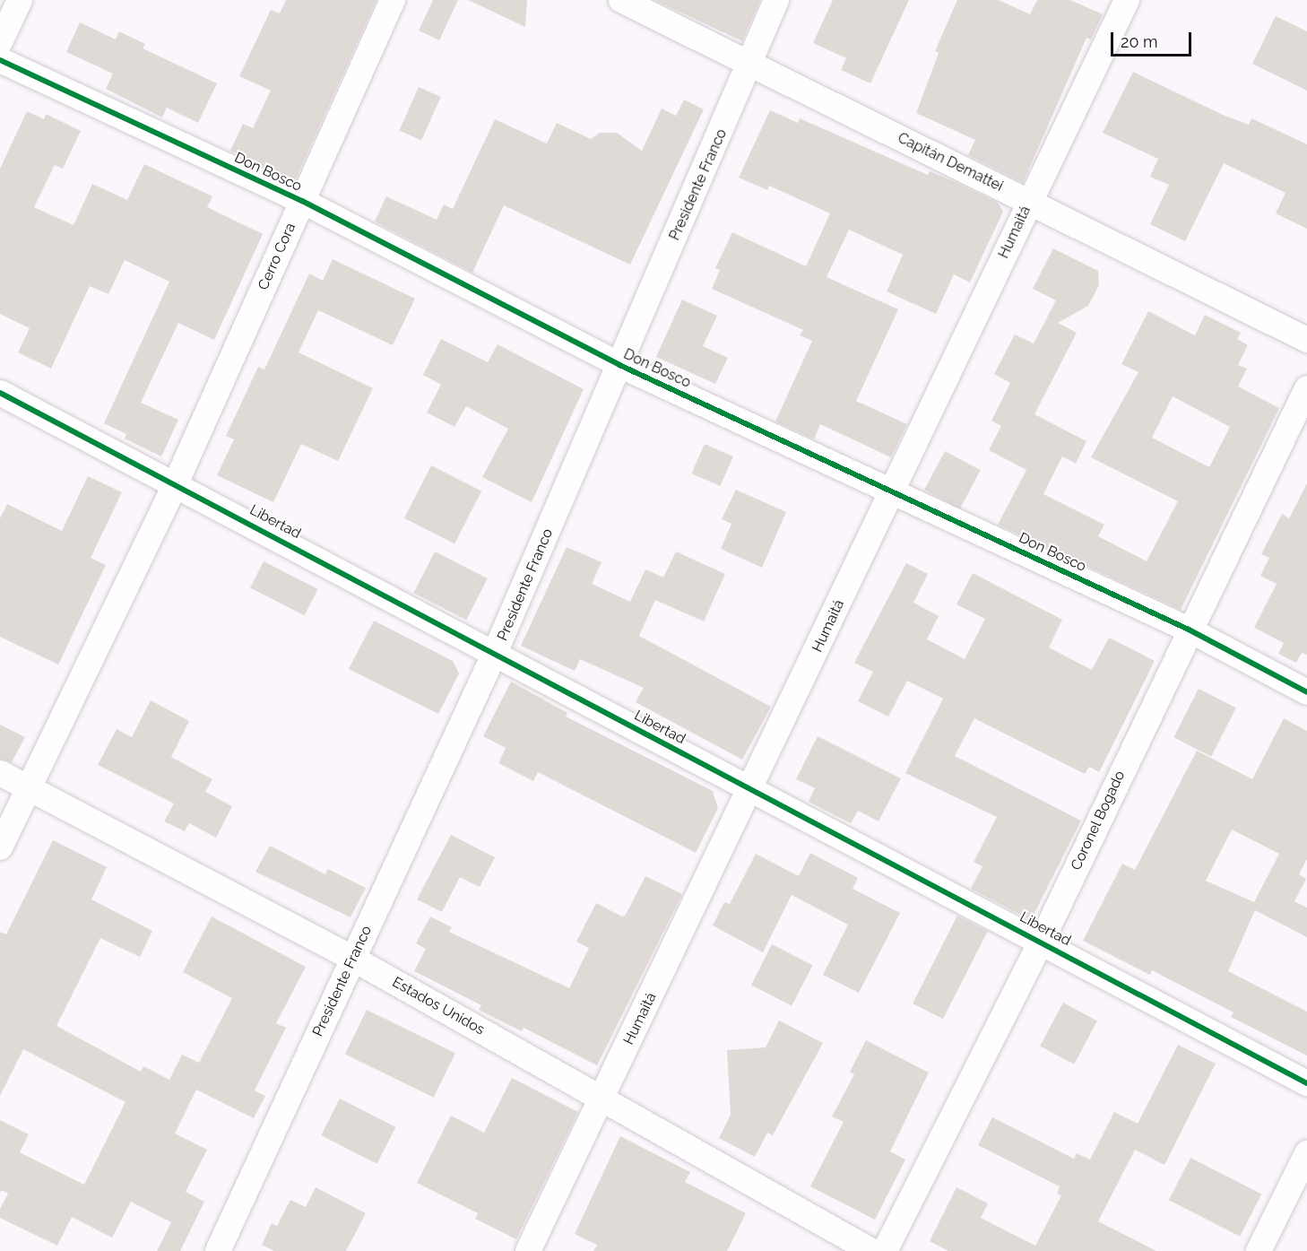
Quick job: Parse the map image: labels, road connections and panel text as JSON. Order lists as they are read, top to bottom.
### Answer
{
  "streets": {
    "street": [
      "Capitán Demattei",
      "Don Bosco",
      "Presidente Franco",
      "Humaitá",
      "Cerro Cora",
      "Libertad",
      "Coronel Bogado",
      "Estados Unidos"
    ]
  },
  "crossings": [
    ["Capitán Demattei", "Presidente Franco"],
    ["Capitán Demattei", "Humaitá"],
    ["Don Bosco", "Presidente Franco"],
    ["Don Bosco", "Humaitá"],
    ["Don Bosco", "Cerro Cora"],
    ["Don Bosco", "Coronel Bogado"],
    ["Presidente Franco", "Libertad"],
    ["Presidente Franco", "Estados Unidos"],
    ["Humaitá", "Libertad"],
    ["Humaitá", "Estados Unidos"],
    ["Cerro Cora", "Libertad"],
    ["Cerro Cora", "Estados Unidos"],
    ["Libertad", "Coronel Bogado"]
  ],
  "scale_bar": "20 m"
}
